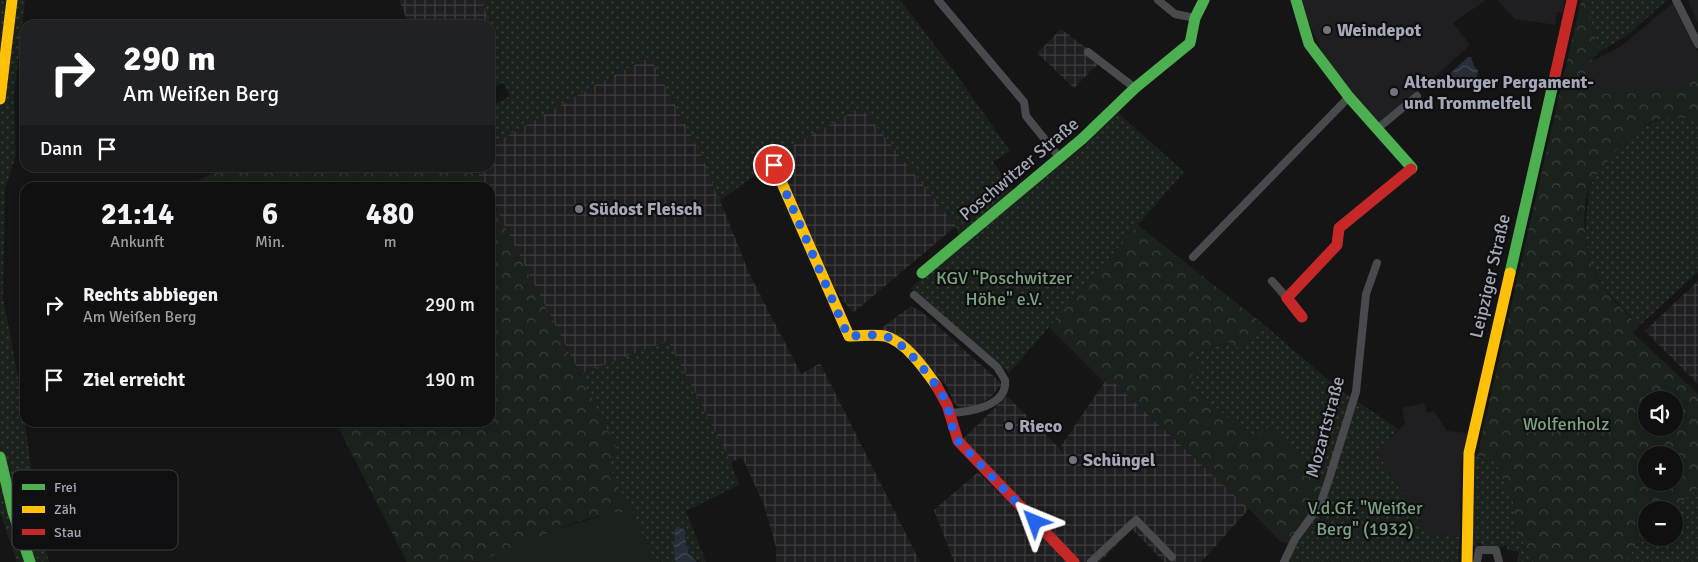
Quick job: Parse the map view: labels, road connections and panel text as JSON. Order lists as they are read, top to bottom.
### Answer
{
  "streets": {
    "main road": ["Poschwitzer Straße", "Leipziger Straße"],
    "street": ["Mozartstraße"]
  },
  "parks": ["KGV \"Poschwitzer Höhe\" e.V.", "Wolfenholz", "V.d.Gf. \"Weißer Berg\" (1932)"],
  "places": [
    "Weindepot",
    "Altenburger Pergament- und Trommelfell",
    "Südost Fleisch",
    "Rieco",
    "Schüngel"
  ],
  "legend": ["Frei", "Zäh", "Stau"],
  "page": {
    "turn": ["290 m", "Am Weißen Berg"],
    "then": "Dann",
    "eta": [
      "21:14",
      "Ankunft",
      "6",
      "Min.",
      "480",
      "m"
    ],
    "list": [
      {
        "name": "Rechts abbiegen",
        "note": "Am Weißen Berg",
        "value": "290 m"
      },
      {
        "name": "Ziel erreicht",
        "value": "190 m"
      }
    ],
    "map_buttons": ["+", "−"]
  }
}
